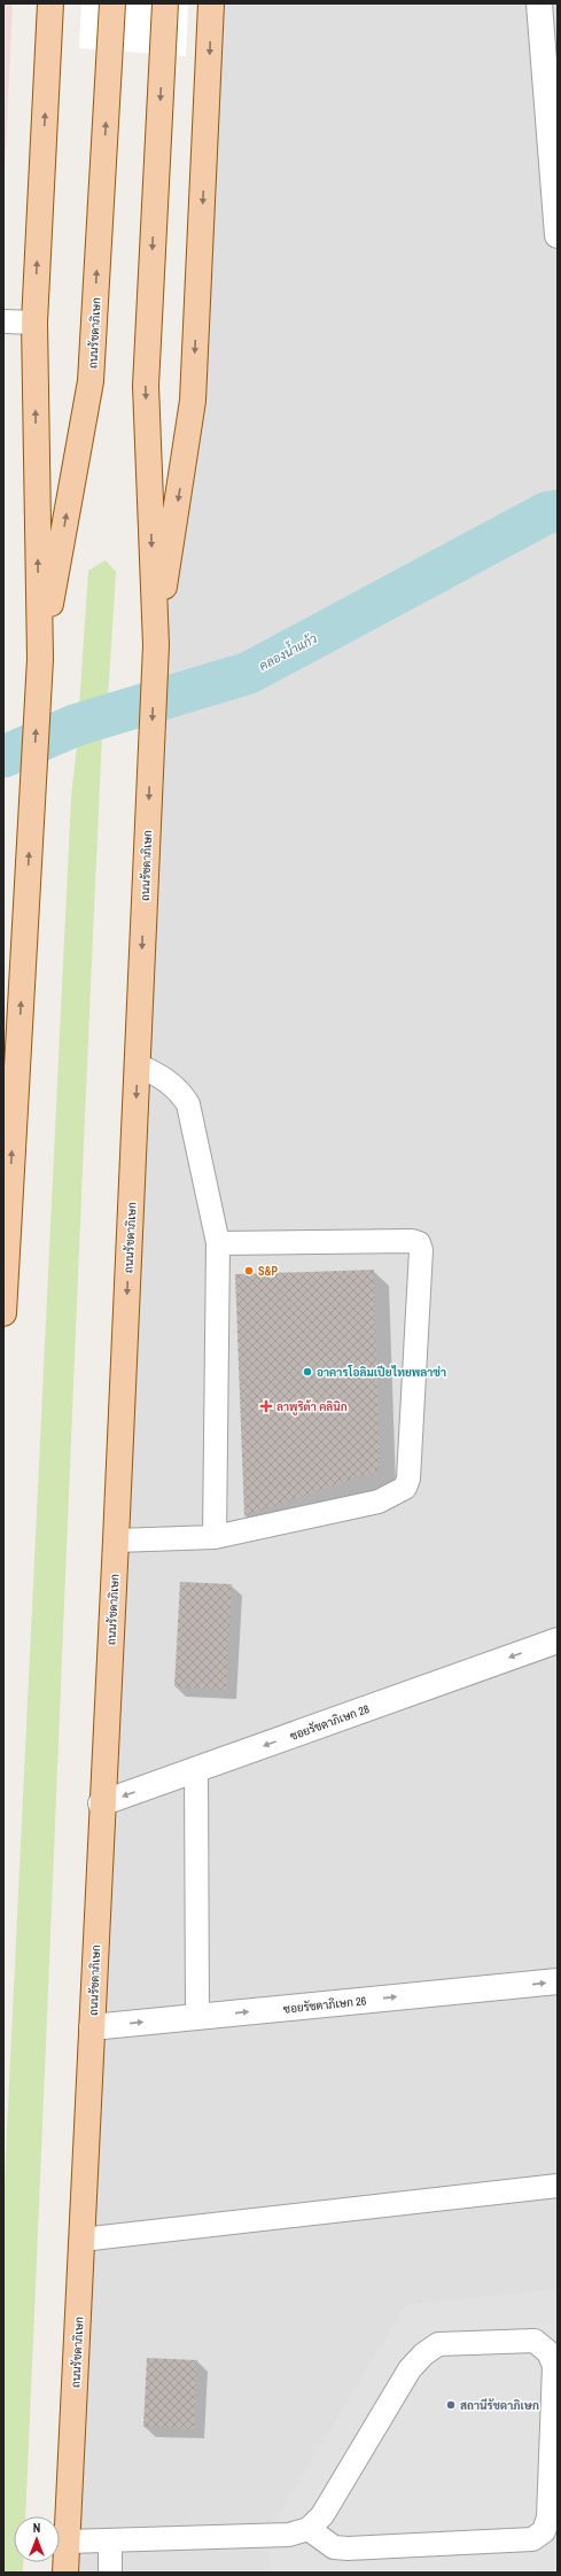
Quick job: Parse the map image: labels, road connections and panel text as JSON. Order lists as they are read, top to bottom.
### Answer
{
  "streets": {
    "main road": ["ถนนรัชดาภิเษก"],
    "street": ["ซอยรัชดาภิเษก 28", "ซอยรัชดาภิเษก 26"]
  },
  "crossings": [
    ["ถนนรัชดาภิเษก", "ซอยรัชดาภิเษก 28"],
    ["ถนนรัชดาภิเษก", "ซอยรัชดาภิเษก 26"]
  ],
  "one_way": ["ซอยรัชดาภิเษก 28", "ซอยรัชดาภิเษก 26"],
  "water": ["คลองน้ำแก้ว"],
  "places": {
    "other": ["S&P", "อาคารโอลิมเปียไทยพลาซ่า", "สถานีรัชดาภิเษก"],
    "health": ["ลาพูริต้า คลินิก"]
  },
  "north": "top"
}
